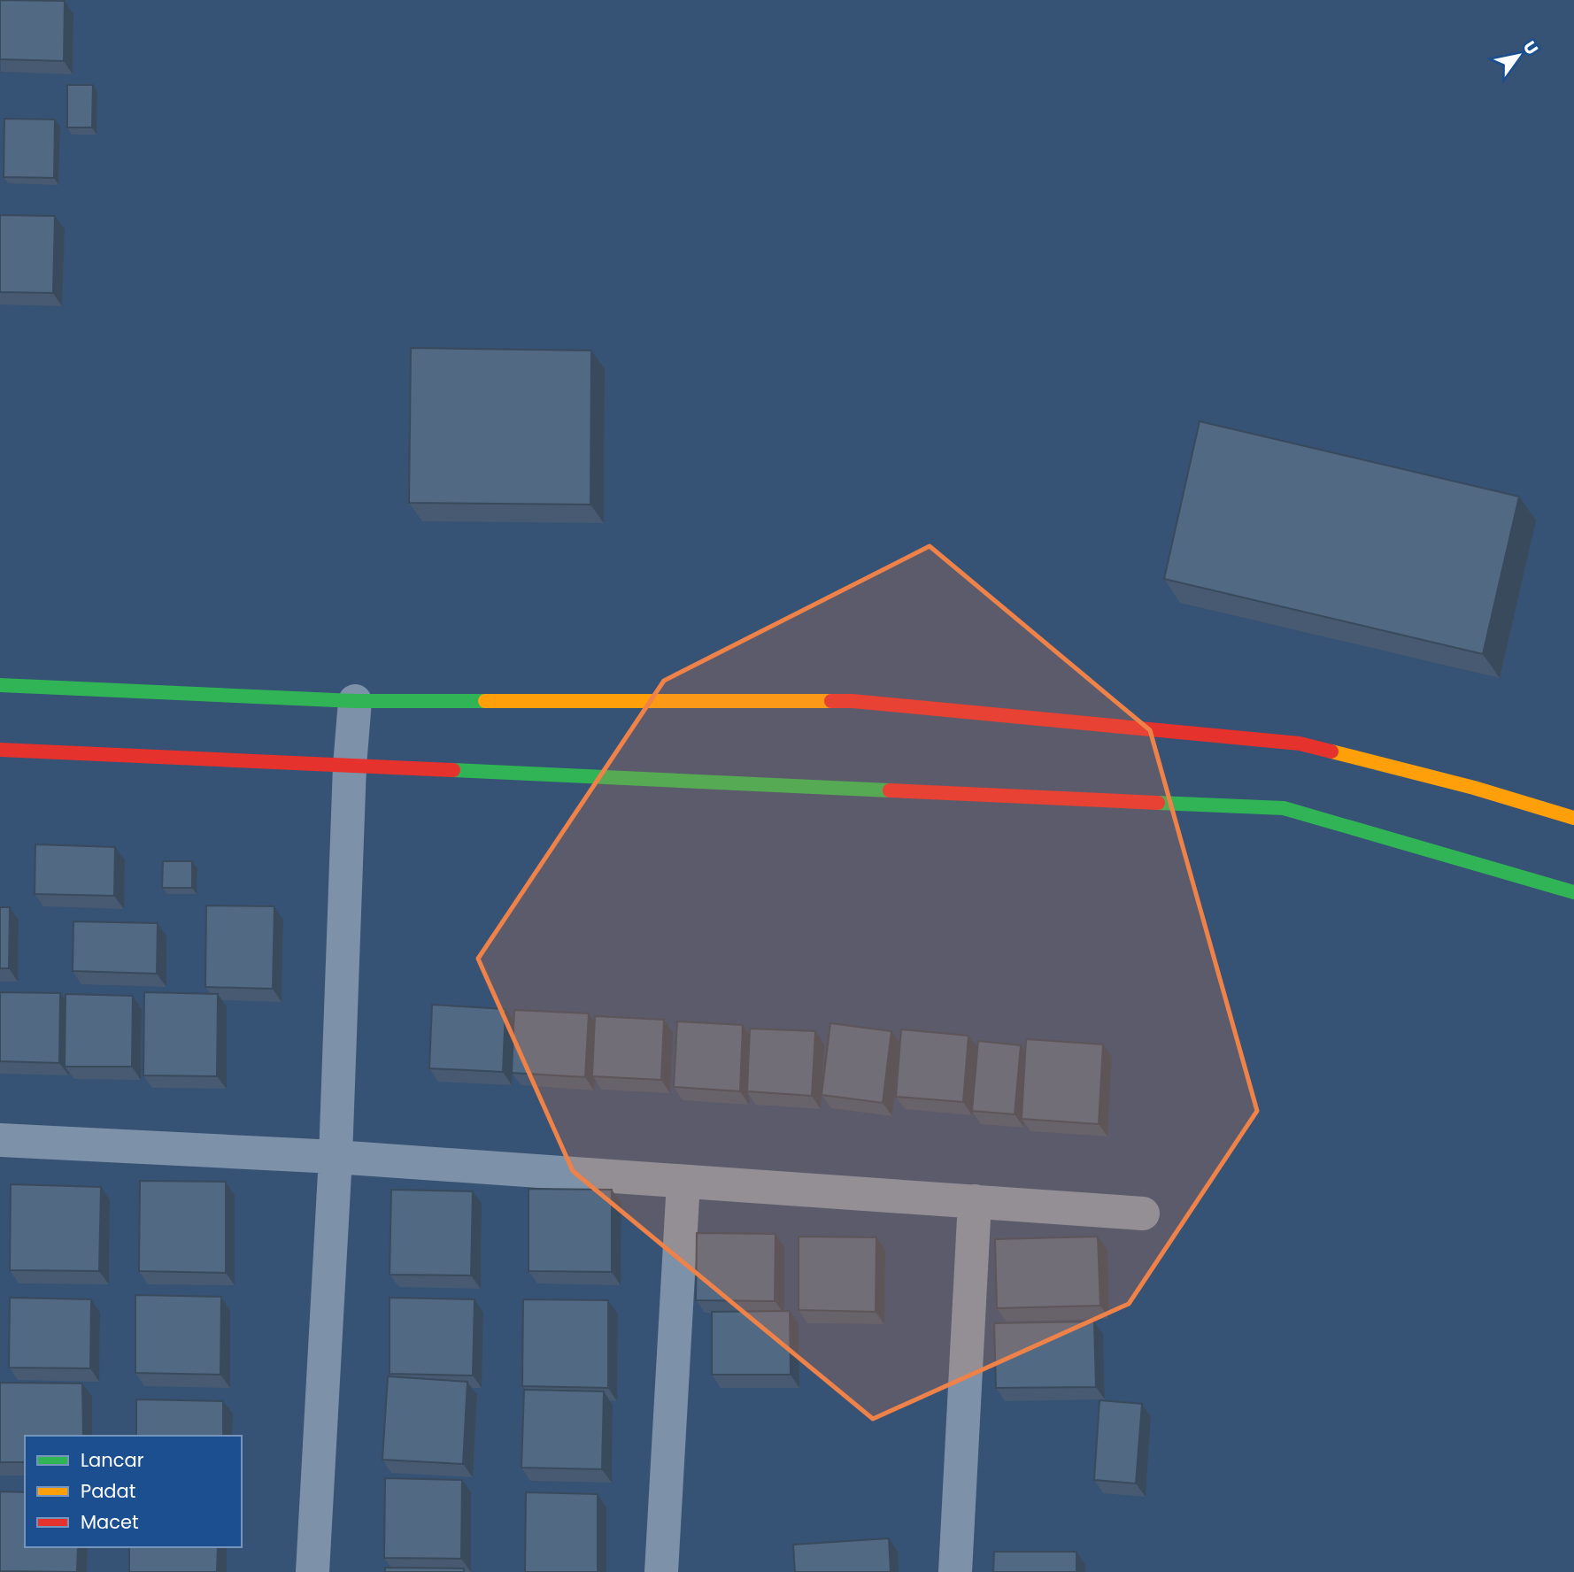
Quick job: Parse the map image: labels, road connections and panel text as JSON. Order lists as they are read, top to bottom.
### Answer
{
  "legend": ["Lancar", "Padat", "Macet"],
  "north": "top right"
}
